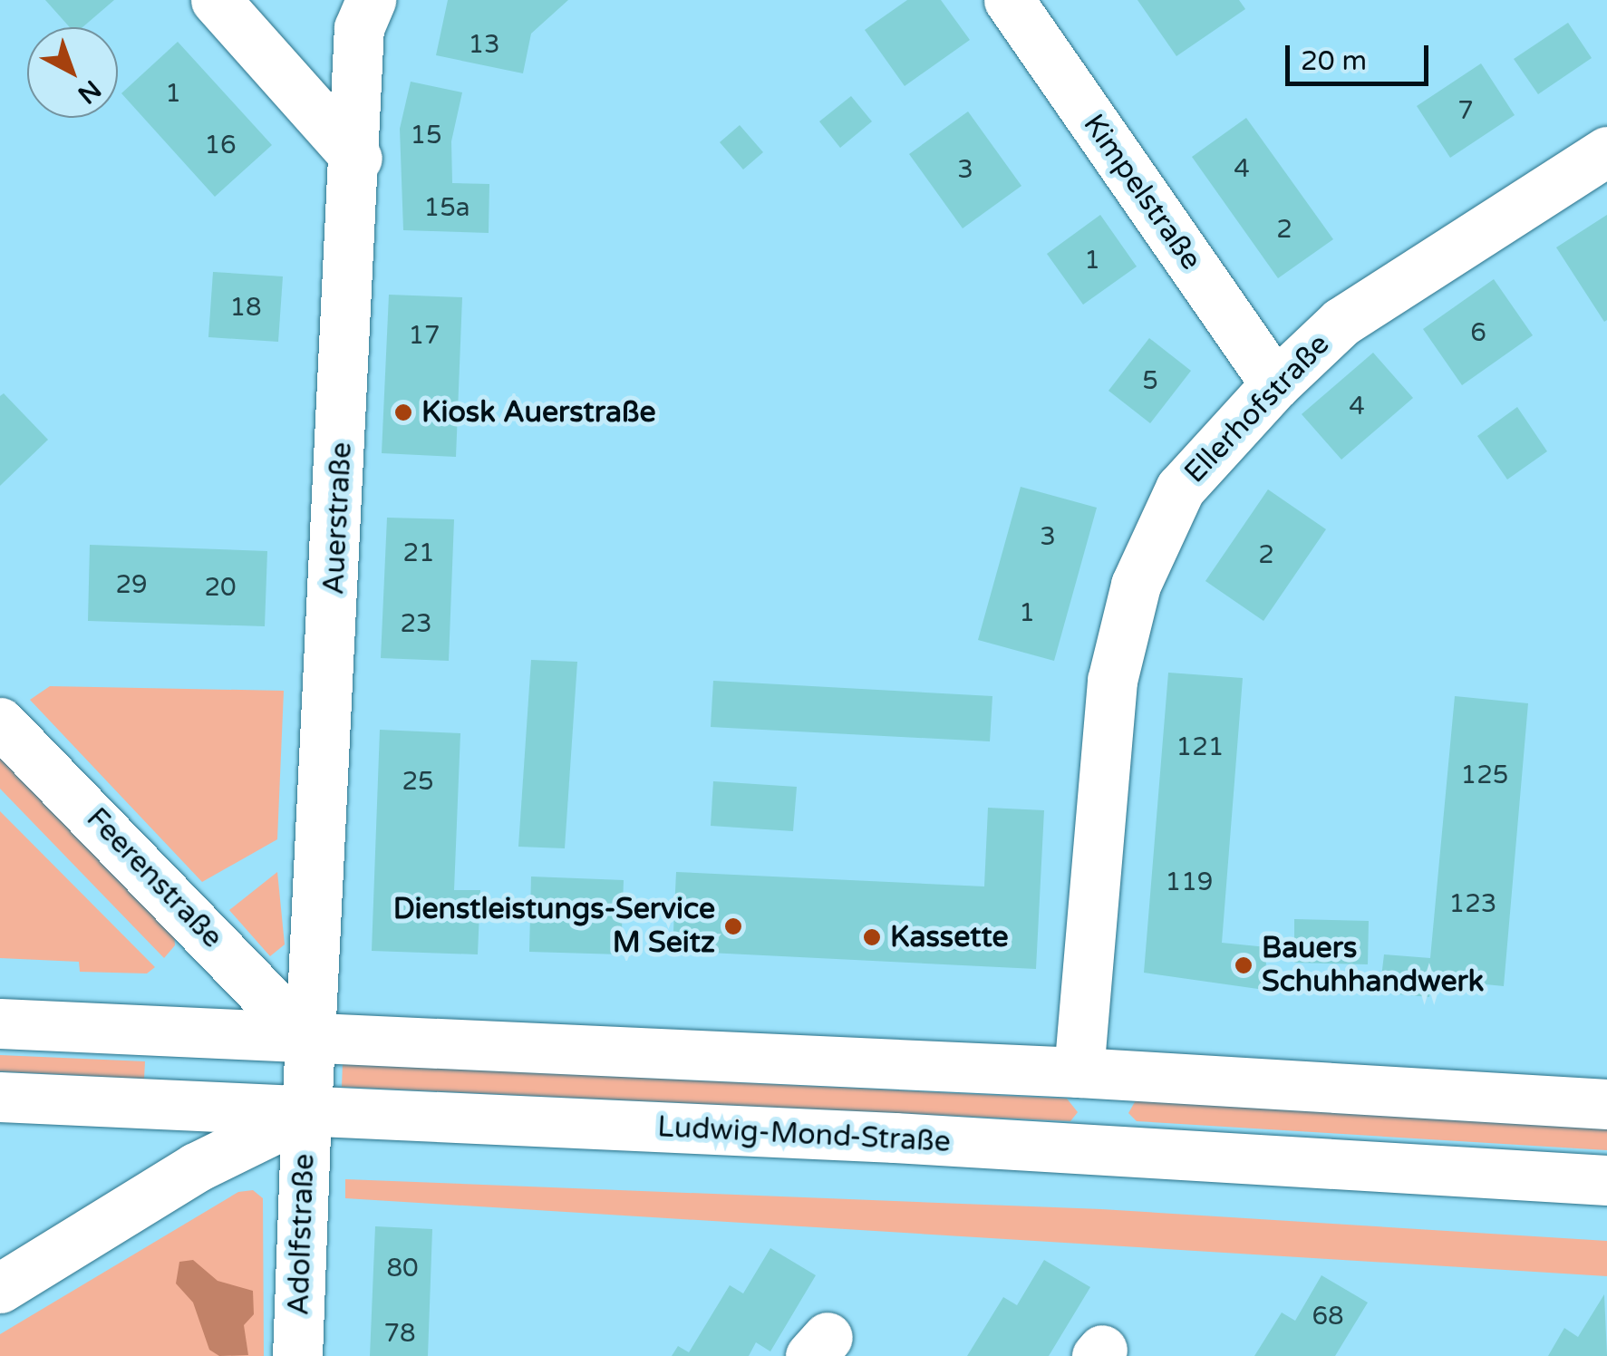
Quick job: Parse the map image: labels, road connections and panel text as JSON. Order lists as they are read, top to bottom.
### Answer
{
  "streets": {
    "street": [
      "Kimpelstraße",
      "Ellerhofstraße",
      "Auerstraße",
      "Feerenstraße",
      "Ludwig-Mond-Straße",
      "Adolfstraße"
    ]
  },
  "crossings": [
    ["Kimpelstraße", "Ellerhofstraße"],
    ["Auerstraße", "Feerenstraße"],
    ["Auerstraße", "Ludwig-Mond-Straße"],
    ["Auerstraße", "Adolfstraße"],
    ["Ludwig-Mond-Straße", "Adolfstraße"]
  ],
  "places": [
    "Kiosk Auerstraße",
    "Dienstleistungs-Service M Seitz",
    "Kassette",
    "Bauers Schuhhandwerk"
  ],
  "house_numbers": [
    "13",
    "1",
    "7",
    "15",
    "16",
    "4",
    "3",
    "15a",
    "2",
    "1",
    "18",
    "6",
    "17",
    "5",
    "4",
    "3",
    "21",
    "2",
    "29",
    "20",
    "1",
    "23",
    "121",
    "125",
    "25",
    "119",
    "123",
    "80",
    "68",
    "78"
  ],
  "scale_bar": "20 m",
  "north": "bottom right"
}
